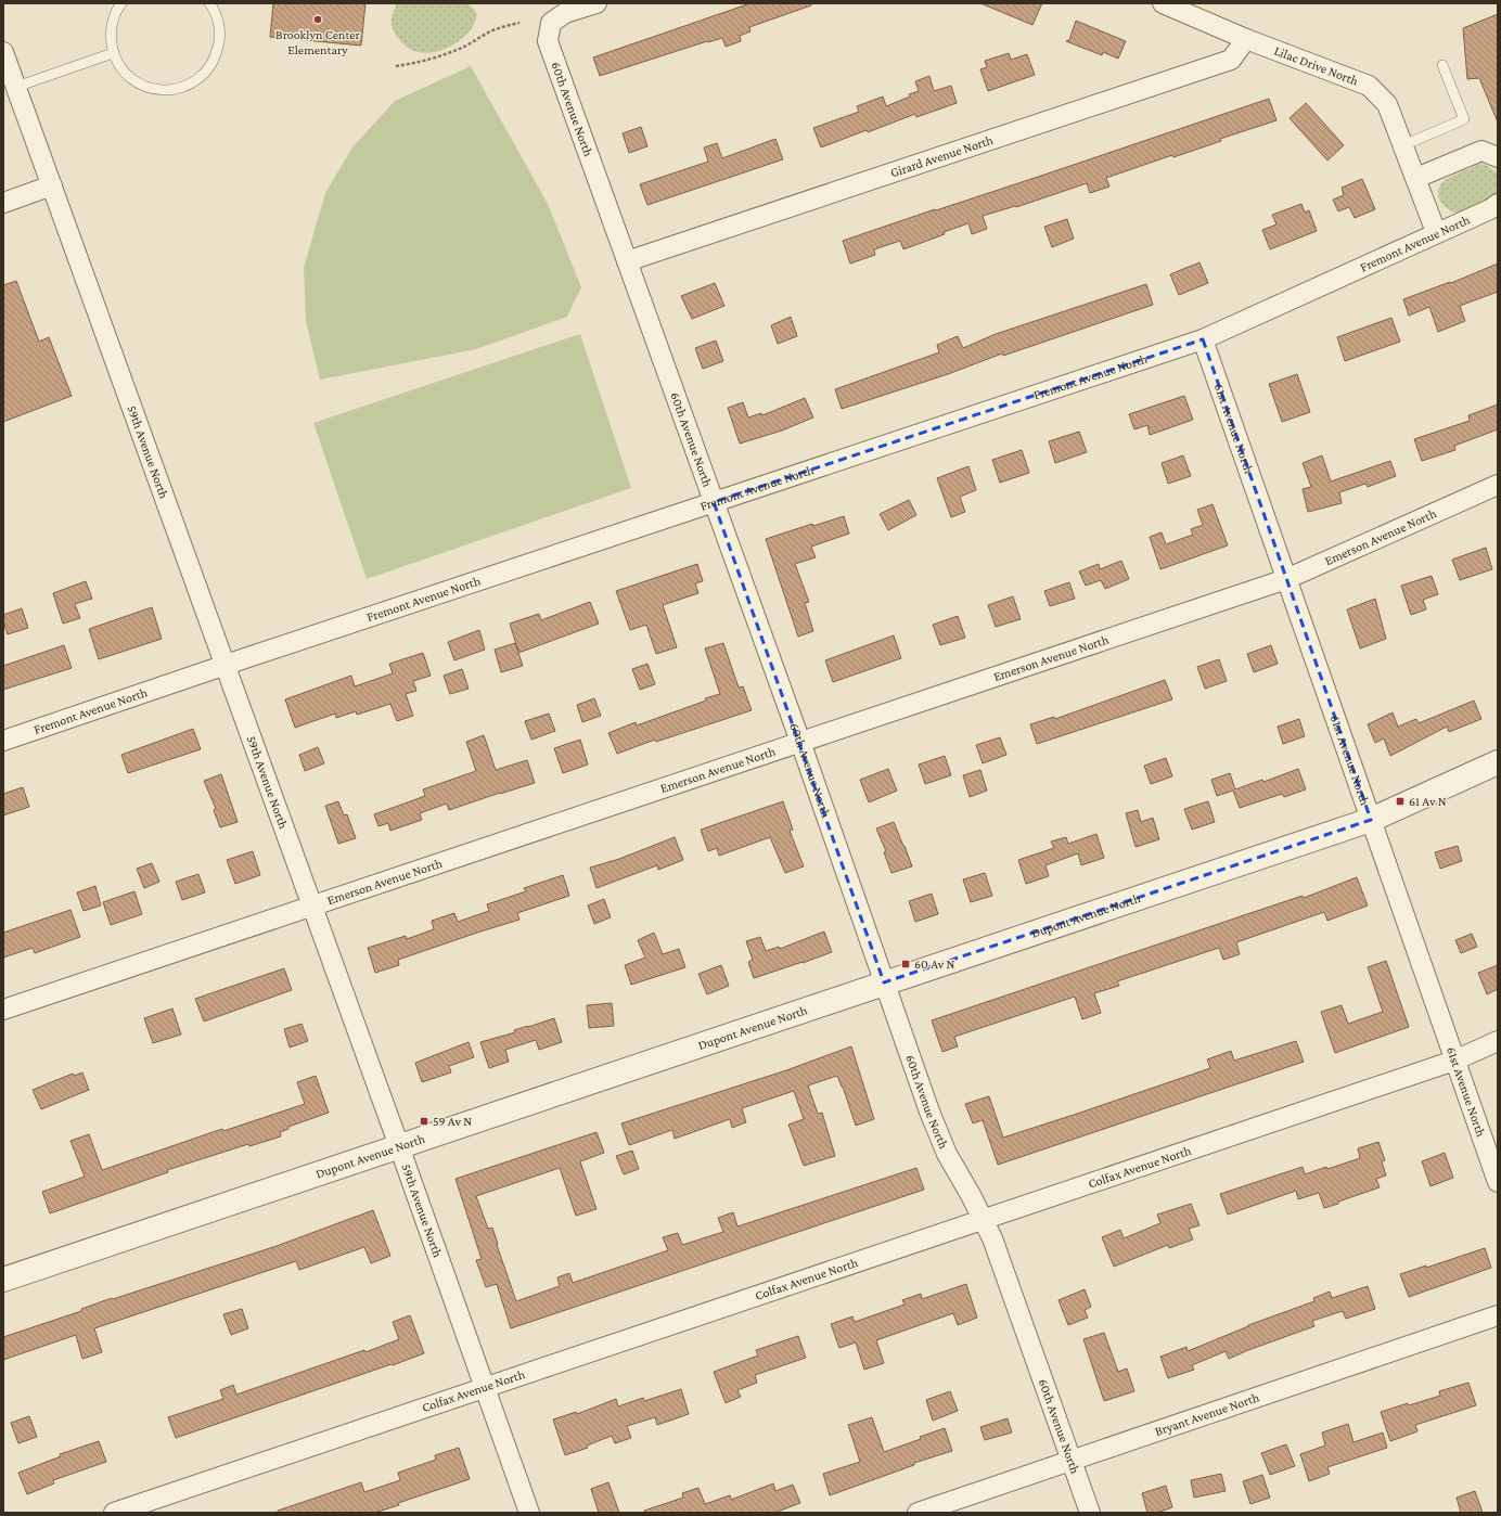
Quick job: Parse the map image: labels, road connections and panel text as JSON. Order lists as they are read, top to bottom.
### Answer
{
  "streets": {
    "street": [
      "Lilac Drive North",
      "60th Avenue North",
      "Girard Avenue North",
      "Fremont Avenue North",
      "61st Avenue North",
      "59th Avenue North",
      "Emerson Avenue North",
      "Dupont Avenue North",
      "Colfax Avenue North",
      "Bryant Avenue North"
    ]
  },
  "crossings": [
    ["Lilac Drive North", "Girard Avenue North"],
    ["Lilac Drive North", "Fremont Avenue North"],
    ["60th Avenue North", "Girard Avenue North"],
    ["60th Avenue North", "Fremont Avenue North"],
    ["60th Avenue North", "Emerson Avenue North"],
    ["60th Avenue North", "Dupont Avenue North"],
    ["60th Avenue North", "Colfax Avenue North"],
    ["60th Avenue North", "Bryant Avenue North"],
    ["Fremont Avenue North", "61st Avenue North"],
    ["Fremont Avenue North", "59th Avenue North"],
    ["61st Avenue North", "Emerson Avenue North"],
    ["61st Avenue North", "Dupont Avenue North"],
    ["61st Avenue North", "Colfax Avenue North"],
    ["59th Avenue North", "Emerson Avenue North"],
    ["59th Avenue North", "Dupont Avenue North"],
    ["59th Avenue North", "Colfax Avenue North"]
  ],
  "places": {
    "other": ["Brooklyn Center Elementary"],
    "transit": ["61 Av N", "60 Av N", "59 Av N"]
  }
}
